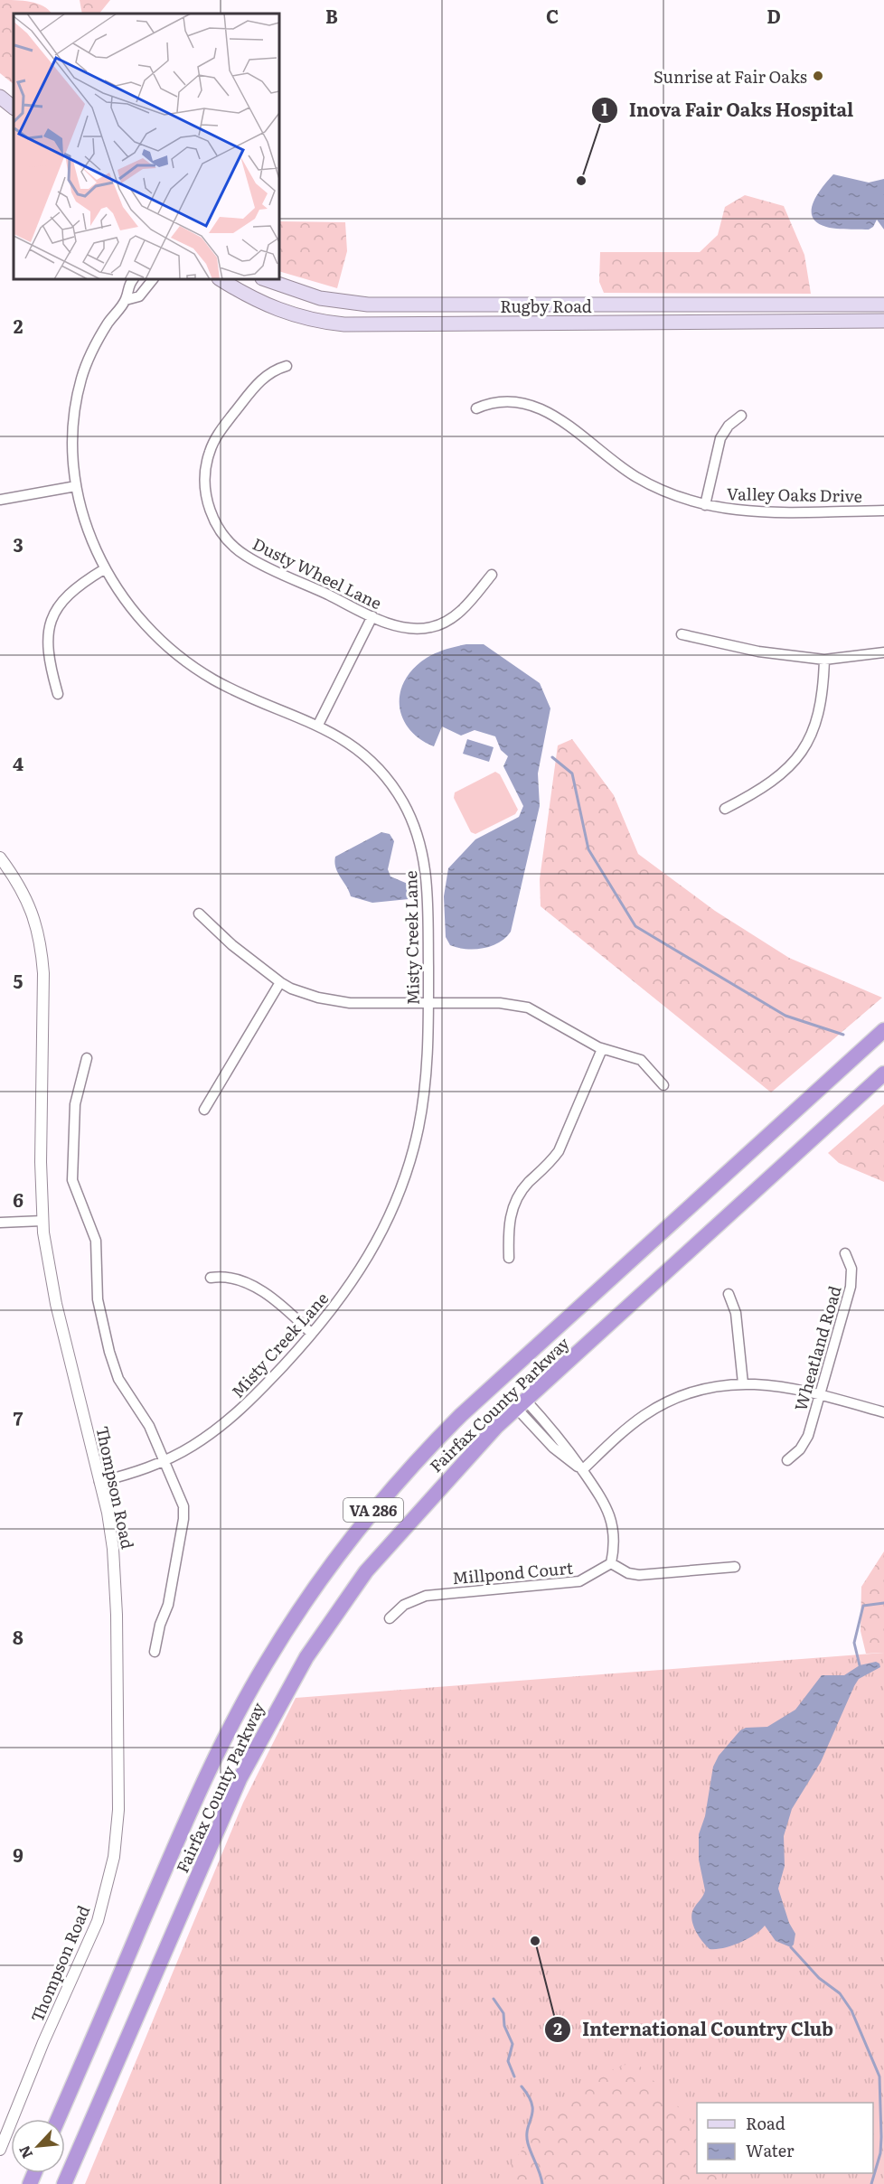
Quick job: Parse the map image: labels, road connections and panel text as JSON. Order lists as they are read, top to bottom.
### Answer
{
  "streets": {
    "highway": ["Fairfax County Parkway", "VA 286"],
    "main road": ["Rugby Road"],
    "street": [
      "Valley Oaks Drive",
      "Dusty Wheel Lane",
      "Misty Creek Lane",
      "Wheatland Road",
      "Thompson Road",
      "Millpond Court"
    ]
  },
  "crossings": [
    ["Misty Creek Lane", "Thompson Road"]
  ],
  "places": ["Sunrise at Fair Oaks", "Inova Fair Oaks Hospital", "International Country Club"],
  "legend": ["Road", "Water"],
  "north": "bottom left",
  "grid": {
    "columns": ["B", "C", "D"],
    "rows": [
      "2",
      "3",
      "4",
      "5",
      "6",
      "7",
      "8",
      "9"
    ]
  }
}
